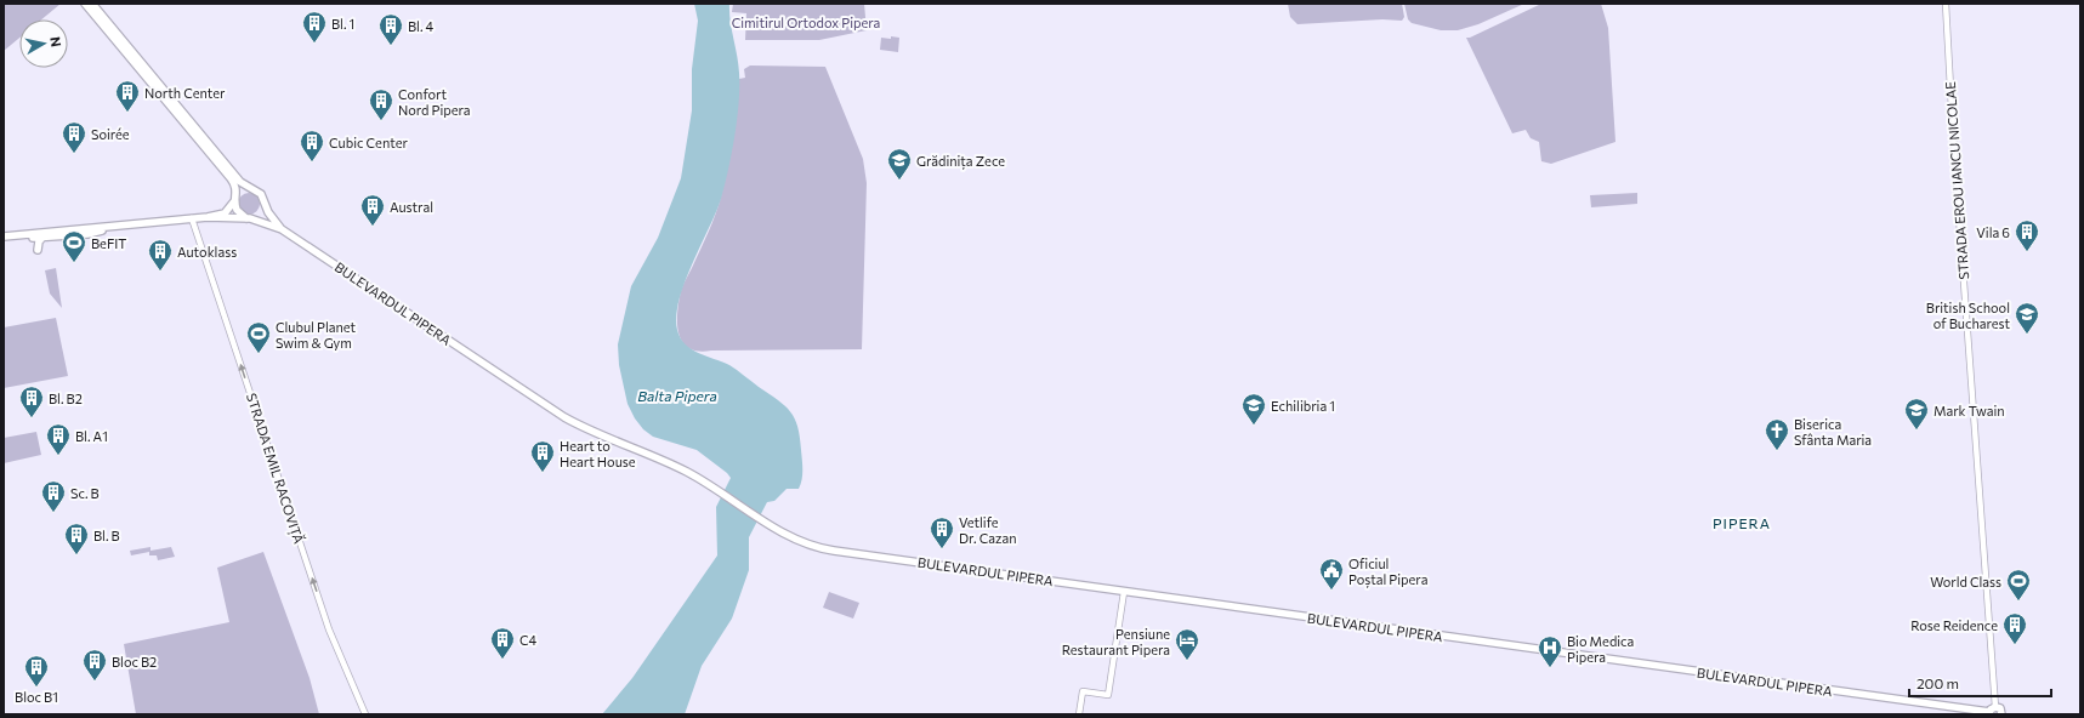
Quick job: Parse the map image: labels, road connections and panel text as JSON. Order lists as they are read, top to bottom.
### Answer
{
  "streets": {
    "main road": ["BULEVARDUL PIPERA"],
    "street": ["STRADA EROU IANCU NICOLAE", "STRADA EMIL RACOVIȚĂ"]
  },
  "one_way": ["STRADA EMIL RACOVIȚĂ"],
  "districts": ["PIPERA"],
  "water": ["Balta Pipera"],
  "parks": ["Cimitirul Ortodox Pipera"],
  "places": {
    "building": [
      "Bl. 1",
      "Bl. 4",
      "North Center",
      "Confort Nord Pipera",
      "Soirée",
      "Cubic Center",
      "Austral",
      "Vila 6",
      "Autoklass",
      "Bl. B2",
      "Bl. A1",
      "Heart to Heart House",
      "Sc. B",
      "Vetlife Dr. Cazan",
      "Bl. B",
      "Rose Reidence",
      "C4",
      "Bloc B2",
      "Bloc B1"
    ],
    "school or university": [
      "Grădinița Zece",
      "British School of Bucharest",
      "Echilibria 1",
      "Mark Twain"
    ],
    "sports": ["BeFIT", "Clubul Planet Swim & Gym", "World Class"],
    "church": ["Biserica Sfânta Maria"],
    "public building": ["Oficiul Poștal Pipera"],
    "hotel": ["Pensiune Restaurant Pipera"],
    "hospital": ["Bio Medica Pipera"]
  },
  "scale_bar": "200 m",
  "north": "right"
}
